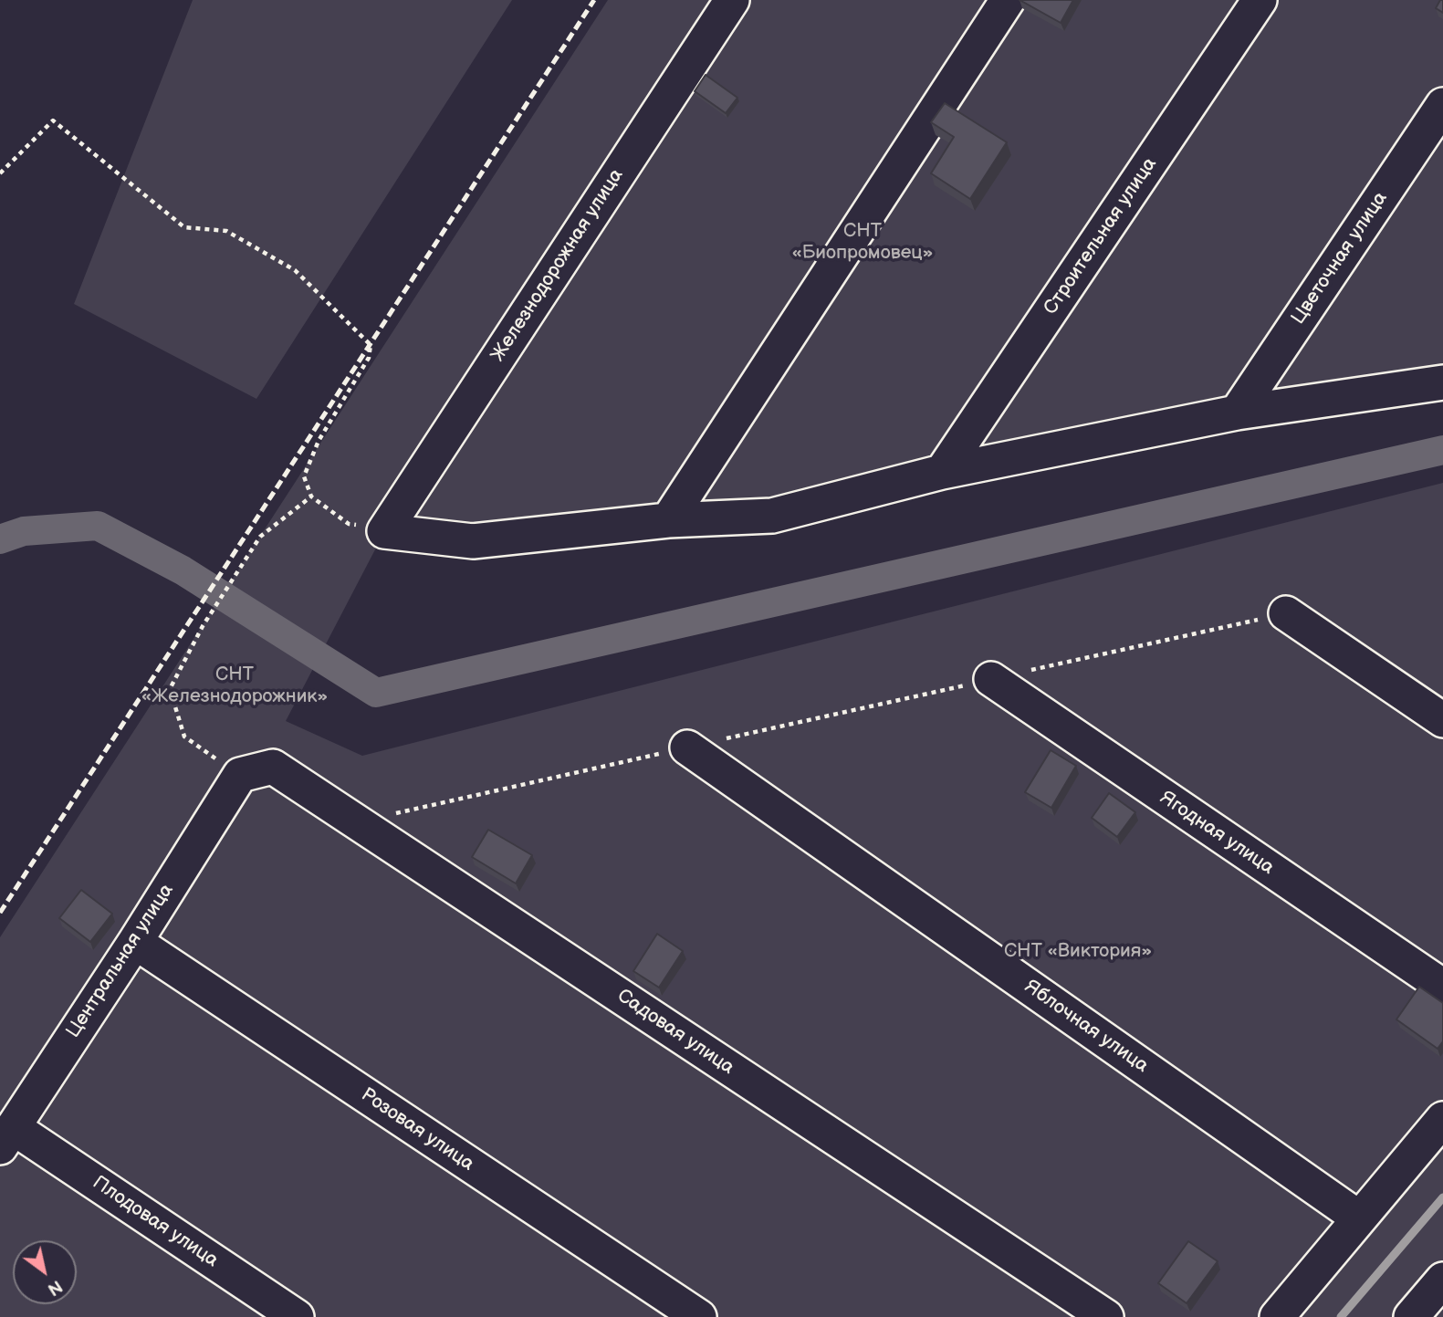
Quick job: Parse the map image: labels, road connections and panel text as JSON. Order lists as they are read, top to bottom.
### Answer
{
  "streets": {
    "street": [
      "Строительная улица",
      "Цветочная улица",
      "Железнодорожная улица",
      "Ягодная улица",
      "Центральная улица",
      "Яблочная улица",
      "Садовая улица",
      "Розовая улица",
      "Плодовая улица"
    ]
  },
  "crossings": [
    ["Центральная улица", "Садовая улица"],
    ["Центральная улица", "Розовая улица"],
    ["Центральная улица", "Плодовая улица"]
  ],
  "parks": ["СНТ «Биопромовец»", "СНТ «Железнодорожник»", "СНТ «Виктория»"],
  "north": "bottom right"
}
